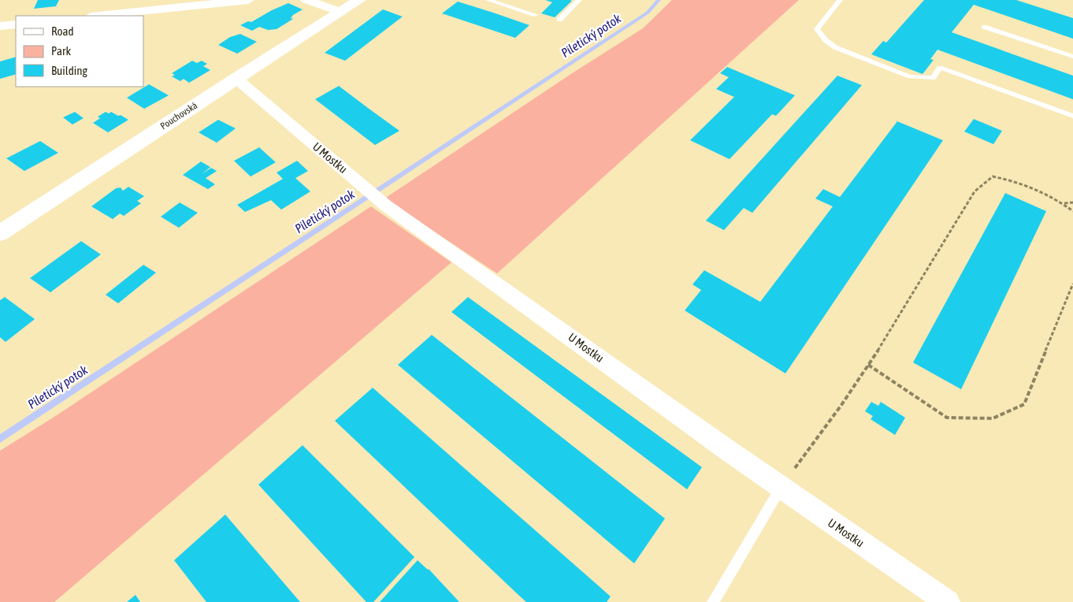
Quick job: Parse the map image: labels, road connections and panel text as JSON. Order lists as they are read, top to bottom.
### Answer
{
  "streets": {
    "street": ["Pouchovská", "U Mostku"]
  },
  "crossings": [
    ["Pouchovská", "U Mostku"]
  ],
  "water": ["Piletický potok"],
  "legend": ["Road", "Park", "Building"]
}
